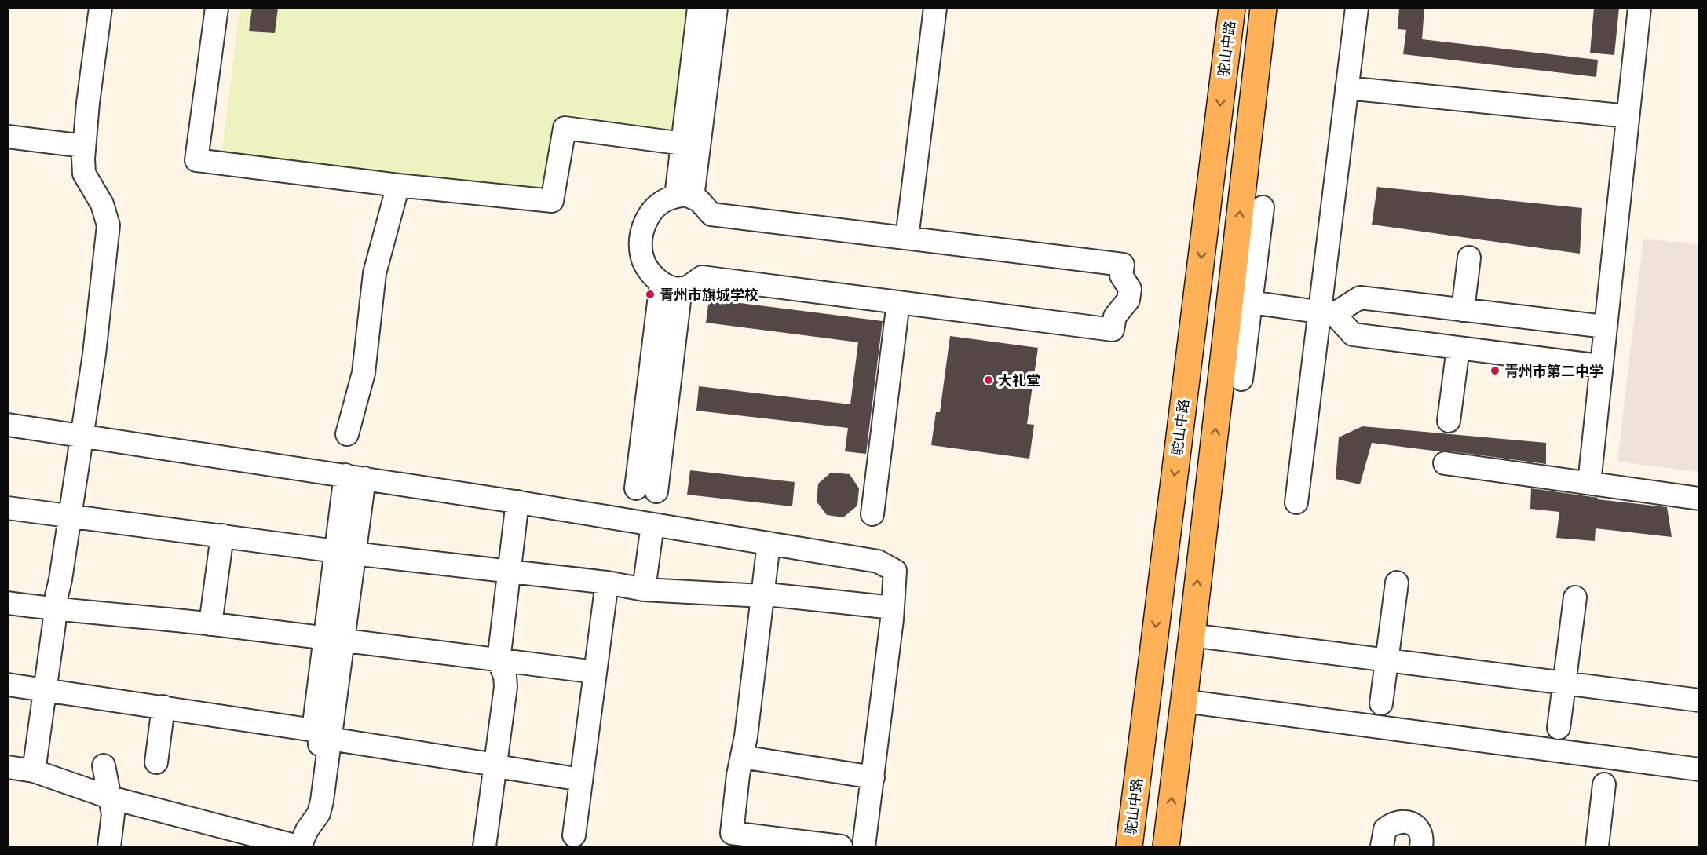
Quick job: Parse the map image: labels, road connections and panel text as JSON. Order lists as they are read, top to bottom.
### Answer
{
  "streets": {
    "main road": ["驼山中路"]
  },
  "places": ["青州市旗城学校", "青州市第二中学", "大礼堂"]
}
